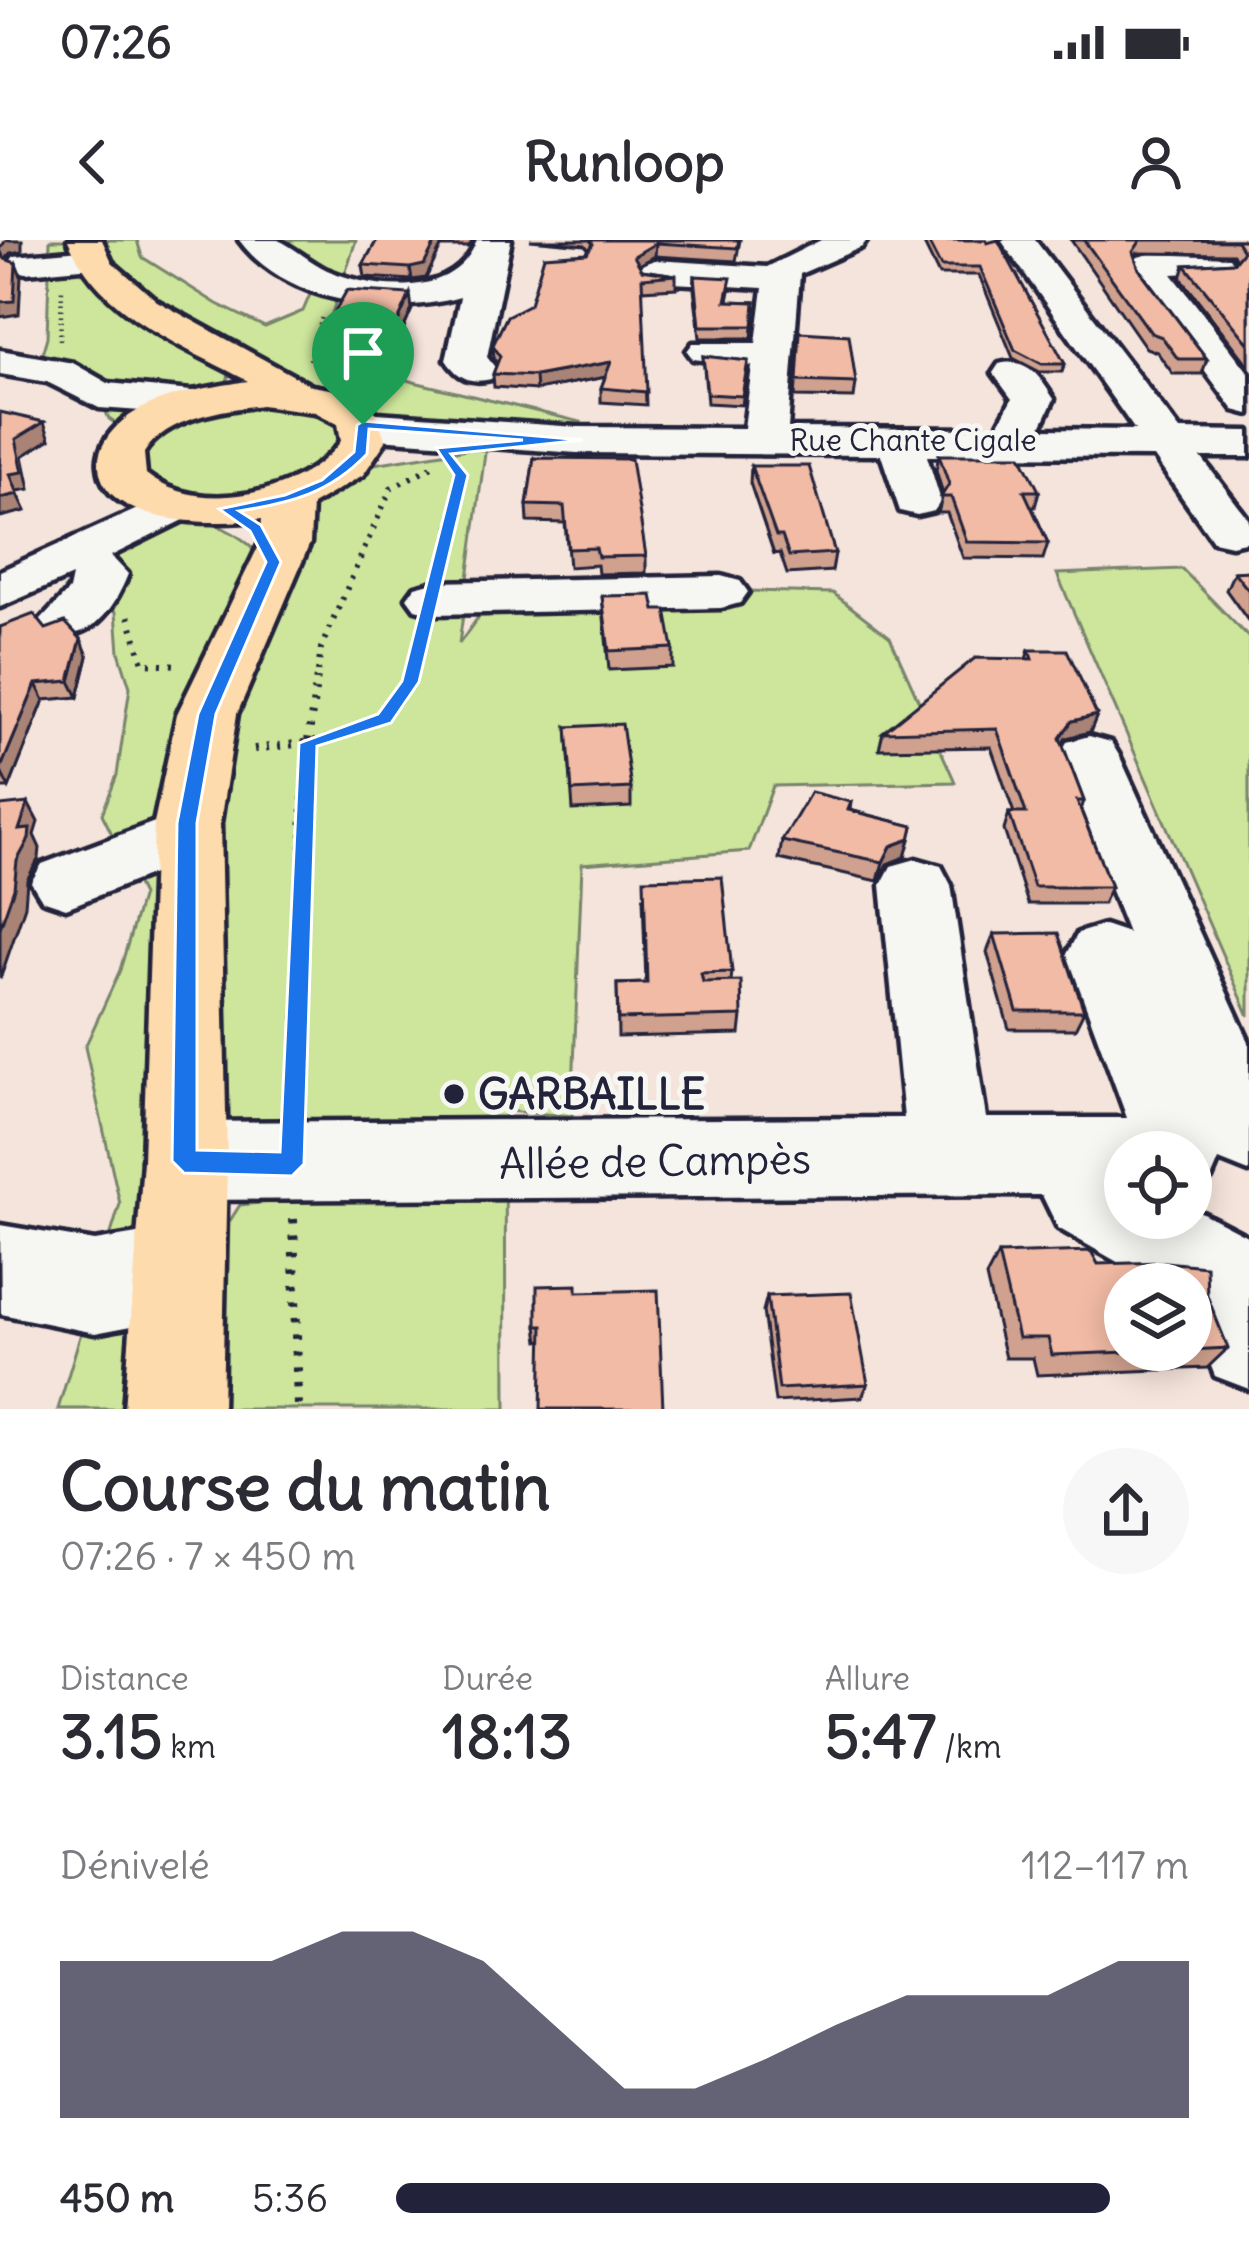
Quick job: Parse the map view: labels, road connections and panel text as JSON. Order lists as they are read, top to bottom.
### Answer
{
  "streets": {
    "street": ["Rue Chante Cigale", "Allée de Campès"]
  },
  "places": ["GARBAILLE"],
  "page": {
    "status": "07:26",
    "header": "Runloop",
    "heading": ["Course du matin", "07:26 · 7 × 450 m"],
    "stats": [
      ["Distance", "3.15 km"],
      ["Durée", "18:13"],
      ["Allure", "5:47 /km"]
    ],
    "chart": ["Dénivelé", "112–117 m"],
    "list": [
      {
        "name": "450 m",
        "note": "5:36"
      }
    ]
  }
}
